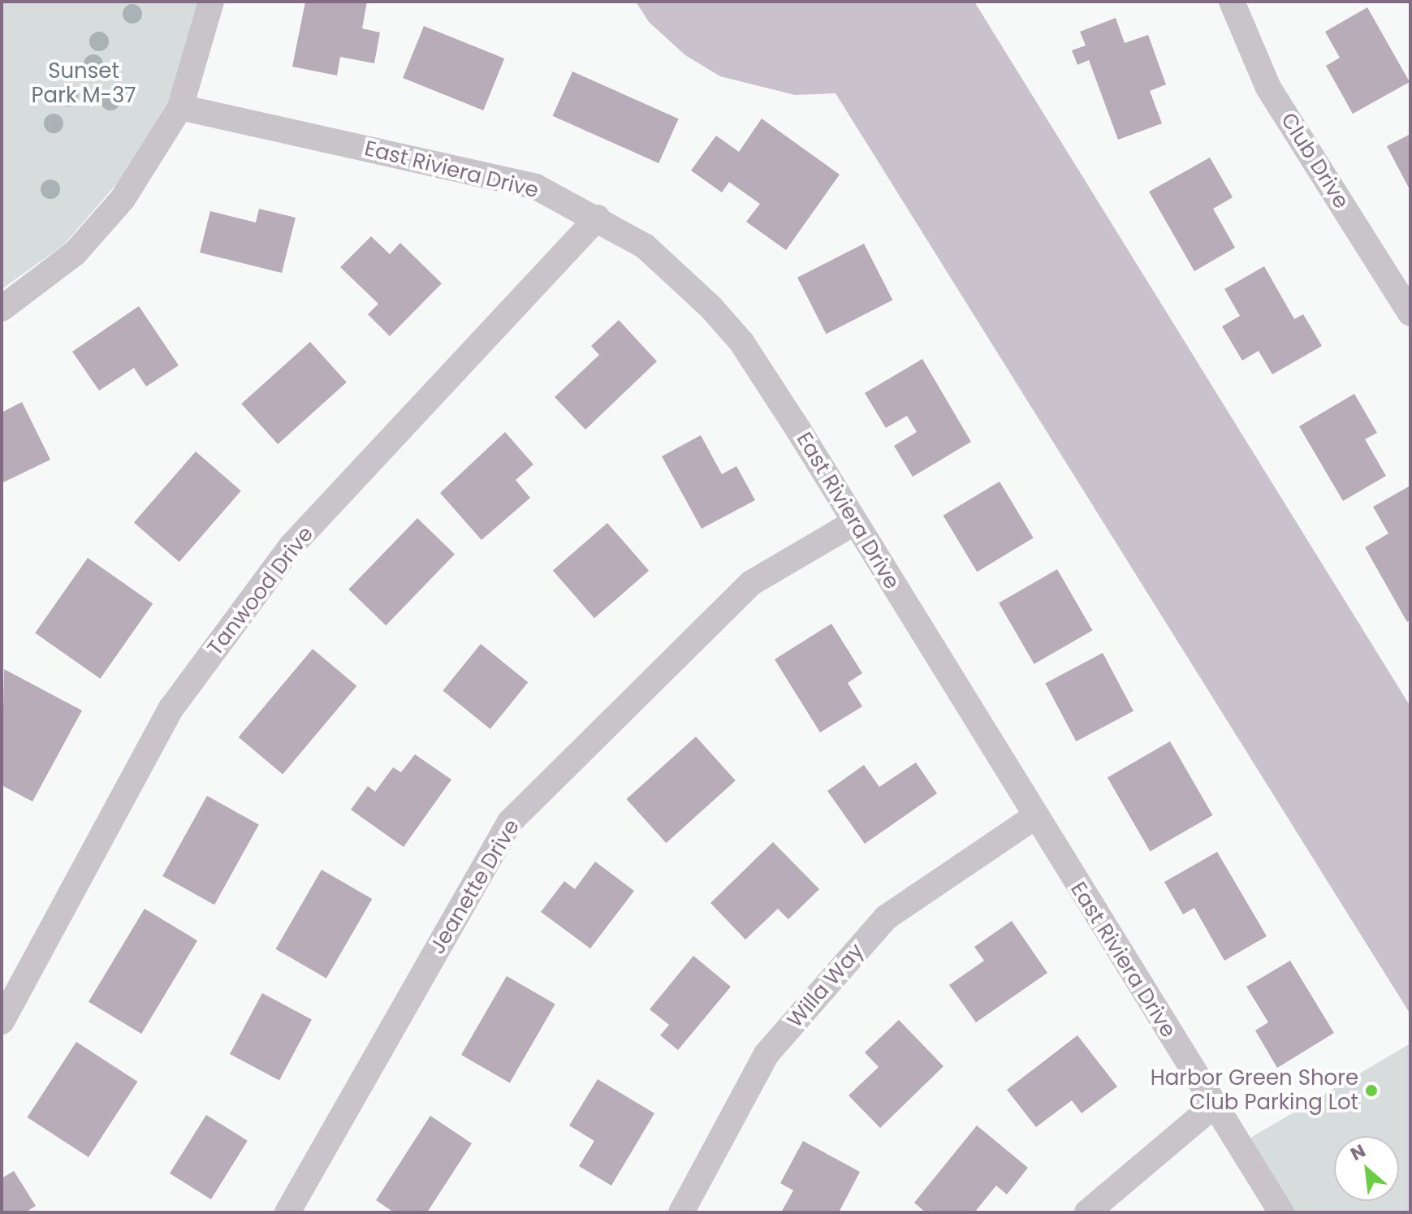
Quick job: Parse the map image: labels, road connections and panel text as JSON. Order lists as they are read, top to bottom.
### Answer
{
  "streets": {
    "street": [
      "Club Drive",
      "East Riviera Drive",
      "Tanwood Drive",
      "Jeanette Drive",
      "Willa Way"
    ]
  },
  "crossings": [
    ["East Riviera Drive", "Tanwood Drive"],
    ["East Riviera Drive", "Jeanette Drive"],
    ["East Riviera Drive", "Willa Way"]
  ],
  "parks": ["Sunset Park M-37"],
  "places": ["Harbor Green Shore Club Parking Lot"],
  "north": "top left"
}
